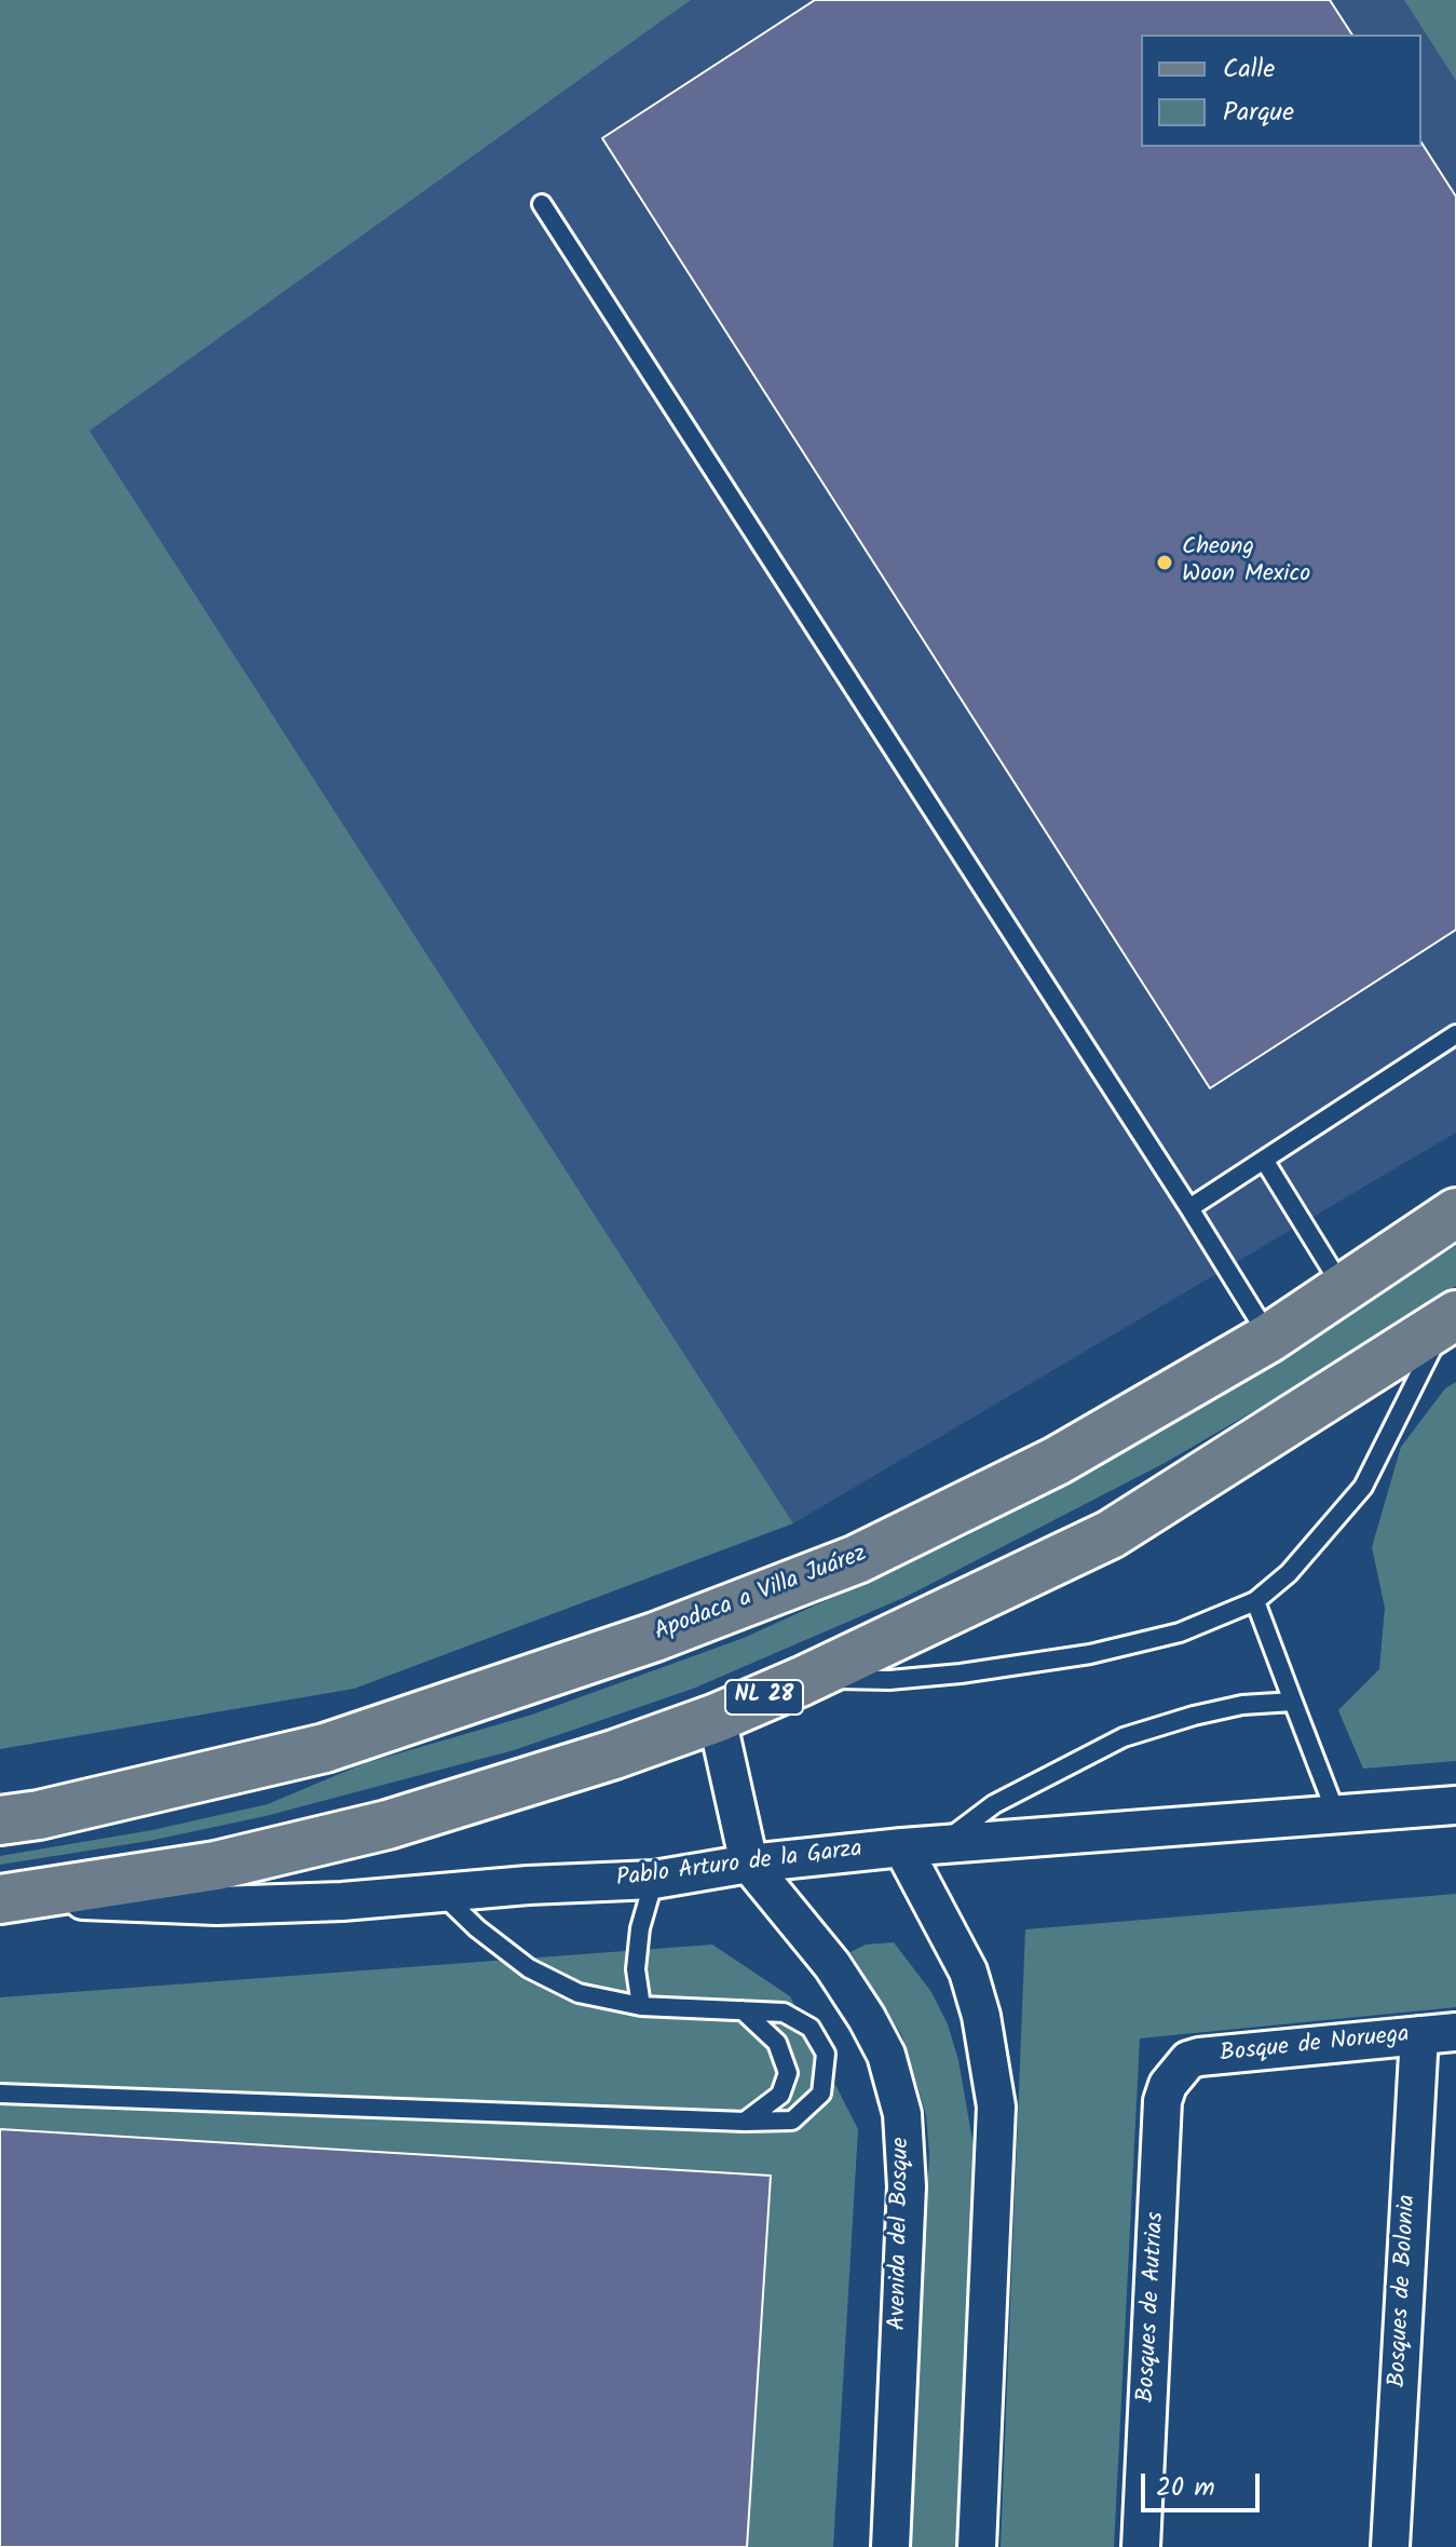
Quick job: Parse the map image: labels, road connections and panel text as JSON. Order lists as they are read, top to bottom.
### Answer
{
  "streets": {
    "main road": ["Apodaca a Villa Juárez", "NL 28"],
    "street": [
      "Pablo Arturo de la Garza",
      "Bosque de Noruega",
      "Avenida del Bosque",
      "Bosques de Bolonia",
      "Bosques de Autrias"
    ]
  },
  "crossings": [
    ["NL 28", "Pablo Arturo de la Garza"],
    ["Pablo Arturo de la Garza", "Avenida del Bosque"],
    ["Bosque de Noruega", "Bosques de Bolonia"],
    ["Bosque de Noruega", "Bosques de Autrias"]
  ],
  "places": ["Cheong Woon Mexico"],
  "legend": ["Calle", "Parque"],
  "scale_bar": "20 m"
}
